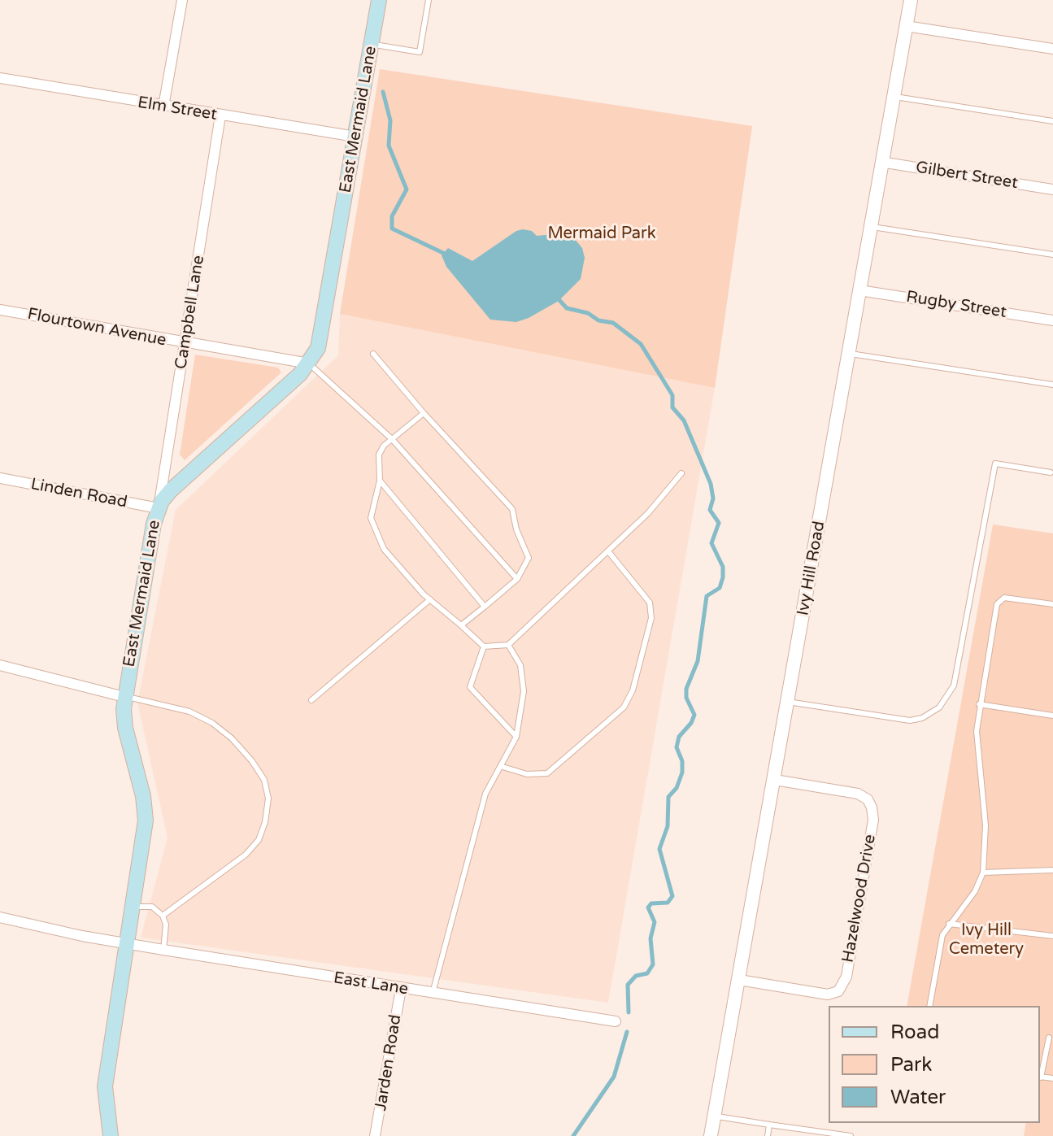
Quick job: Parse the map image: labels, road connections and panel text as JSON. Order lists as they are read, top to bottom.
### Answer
{
  "streets": {
    "main road": ["East Mermaid Lane"],
    "street": [
      "Elm Street",
      "Gilbert Street",
      "Rugby Street",
      "Campbell Lane",
      "Flourtown Avenue",
      "Linden Road",
      "Ivy Hill Road",
      "Hazelwood Drive",
      "East Lane",
      "Jarden Road"
    ]
  },
  "crossings": [
    ["Elm Street", "East Mermaid Lane"],
    ["Elm Street", "Campbell Lane"],
    ["East Mermaid Lane", "Campbell Lane"],
    ["East Mermaid Lane", "Flourtown Avenue"],
    ["East Mermaid Lane", "Linden Road"],
    ["East Mermaid Lane", "East Lane"],
    ["Gilbert Street", "Ivy Hill Road"],
    ["Rugby Street", "Ivy Hill Road"],
    ["Campbell Lane", "Flourtown Avenue"],
    ["Campbell Lane", "Linden Road"],
    ["Ivy Hill Road", "Hazelwood Drive"],
    ["East Lane", "Jarden Road"]
  ],
  "parks": ["Mermaid Park", "Ivy Hill Cemetery"],
  "legend": ["Road", "Park", "Water"]
}
